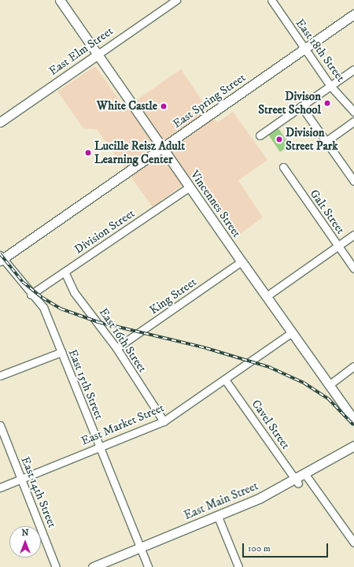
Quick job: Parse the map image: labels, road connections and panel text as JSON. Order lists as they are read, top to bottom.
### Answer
{
  "streets": {
    "main road": [
      "East Elm Street",
      "East Spring Street",
      "Vincennes Street",
      "East Main Street"
    ],
    "street": [
      "East 18th Street",
      "Galt Street",
      "Division Street",
      "King Street",
      "East 16th Street",
      "East 15th Street",
      "East Market Street",
      "Cavel Street",
      "East 14th Street"
    ]
  },
  "crossings": [
    ["East 18th Street", "East Spring Street"],
    ["East Elm Street", "Vincennes Street"],
    ["East Spring Street", "Vincennes Street"],
    ["East Spring Street", "East 15th Street"],
    ["Vincennes Street", "Division Street"],
    ["Vincennes Street", "King Street"],
    ["Vincennes Street", "East Market Street"],
    ["Division Street", "East 16th Street"],
    ["Division Street", "East 15th Street"],
    ["King Street", "East 16th Street"],
    ["East 16th Street", "East Market Street"],
    ["East 15th Street", "East Market Street"],
    ["East 15th Street", "East Main Street"],
    ["East Market Street", "Cavel Street"],
    ["East Market Street", "East 14th Street"],
    ["Cavel Street", "East Main Street"]
  ],
  "places": [
    "Divison Street School",
    "White Castle",
    "Division Street Park",
    "Lucille Reisz Adult Learning Center"
  ],
  "scale_bar": "100 m",
  "north": "top"
}
